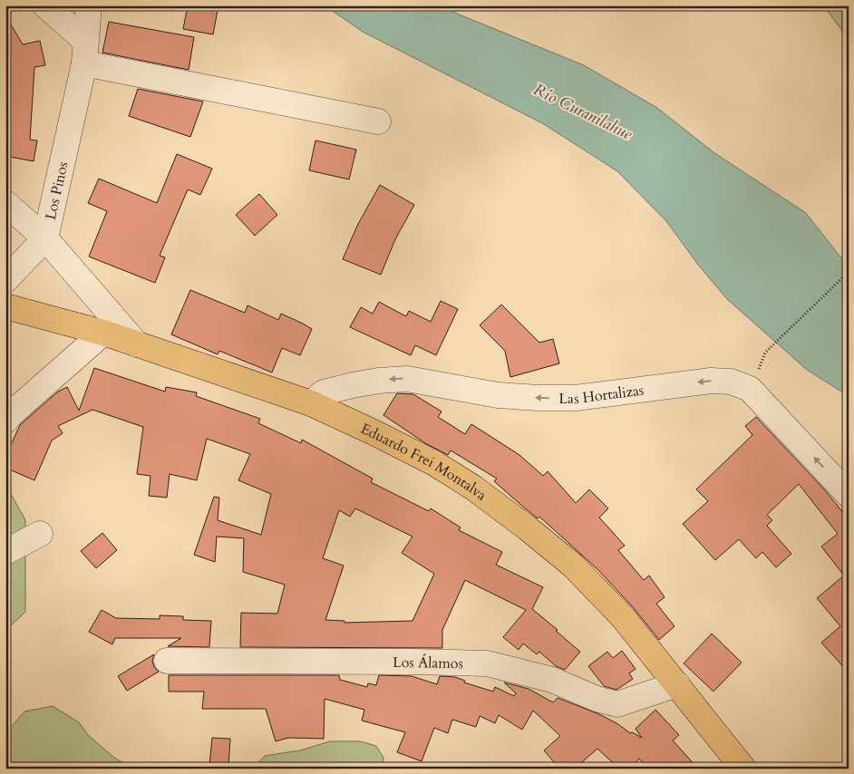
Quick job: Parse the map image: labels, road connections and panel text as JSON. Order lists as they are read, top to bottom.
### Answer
{
  "streets": {
    "main road": ["Eduardo Frei Montalva"],
    "street": ["Los Pinos", "Las Hortalizas", "Los Álamos"]
  },
  "crossings": [
    ["Los Pinos", "Eduardo Frei Montalva"],
    ["Las Hortalizas", "Eduardo Frei Montalva"],
    ["Eduardo Frei Montalva", "Los Álamos"]
  ],
  "one_way": ["Las Hortalizas"],
  "water": ["Río Curanilahue"]
}
